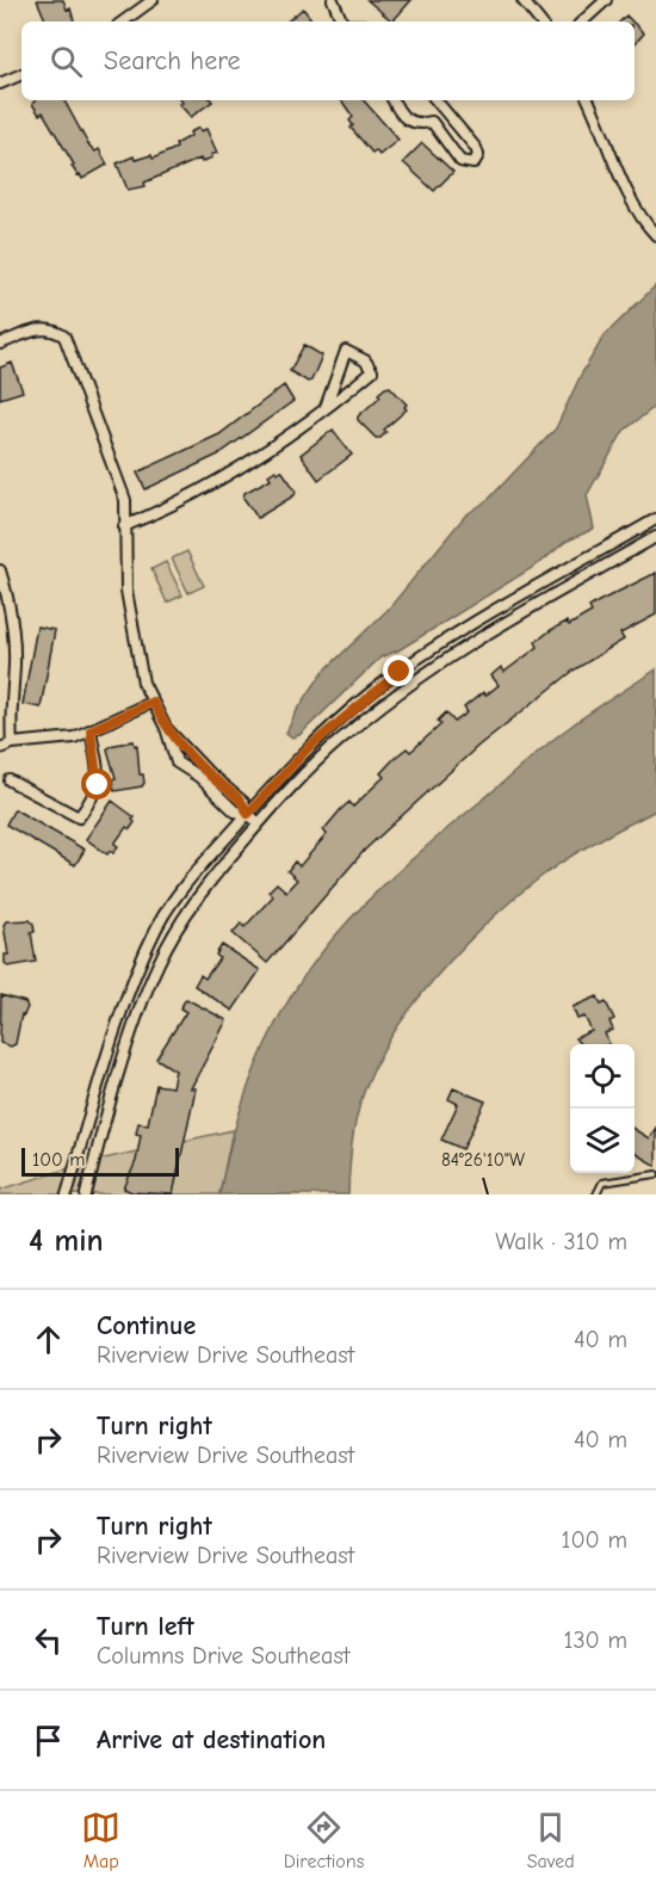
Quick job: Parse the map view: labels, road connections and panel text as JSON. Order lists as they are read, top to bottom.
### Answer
{
  "scale_bar": "100 m",
  "page": {
    "search": "Search here",
    "scale": "100 m",
    "heading": ["4 min", "Walk · 310 m"],
    "list": [
      ["Continue", "Riverview Drive Southeast", "40 m"],
      ["Turn right", "Riverview Drive Southeast", "40 m"],
      ["Turn right", "Riverview Drive Southeast", "100 m"],
      ["Turn left", "Columns Drive Southeast", "130 m"],
      "Arrive at destination"
    ],
    "nav": ["Map", "Directions", "Saved"]
  },
  "coordinates": ["84°26'10\"W"]
}
